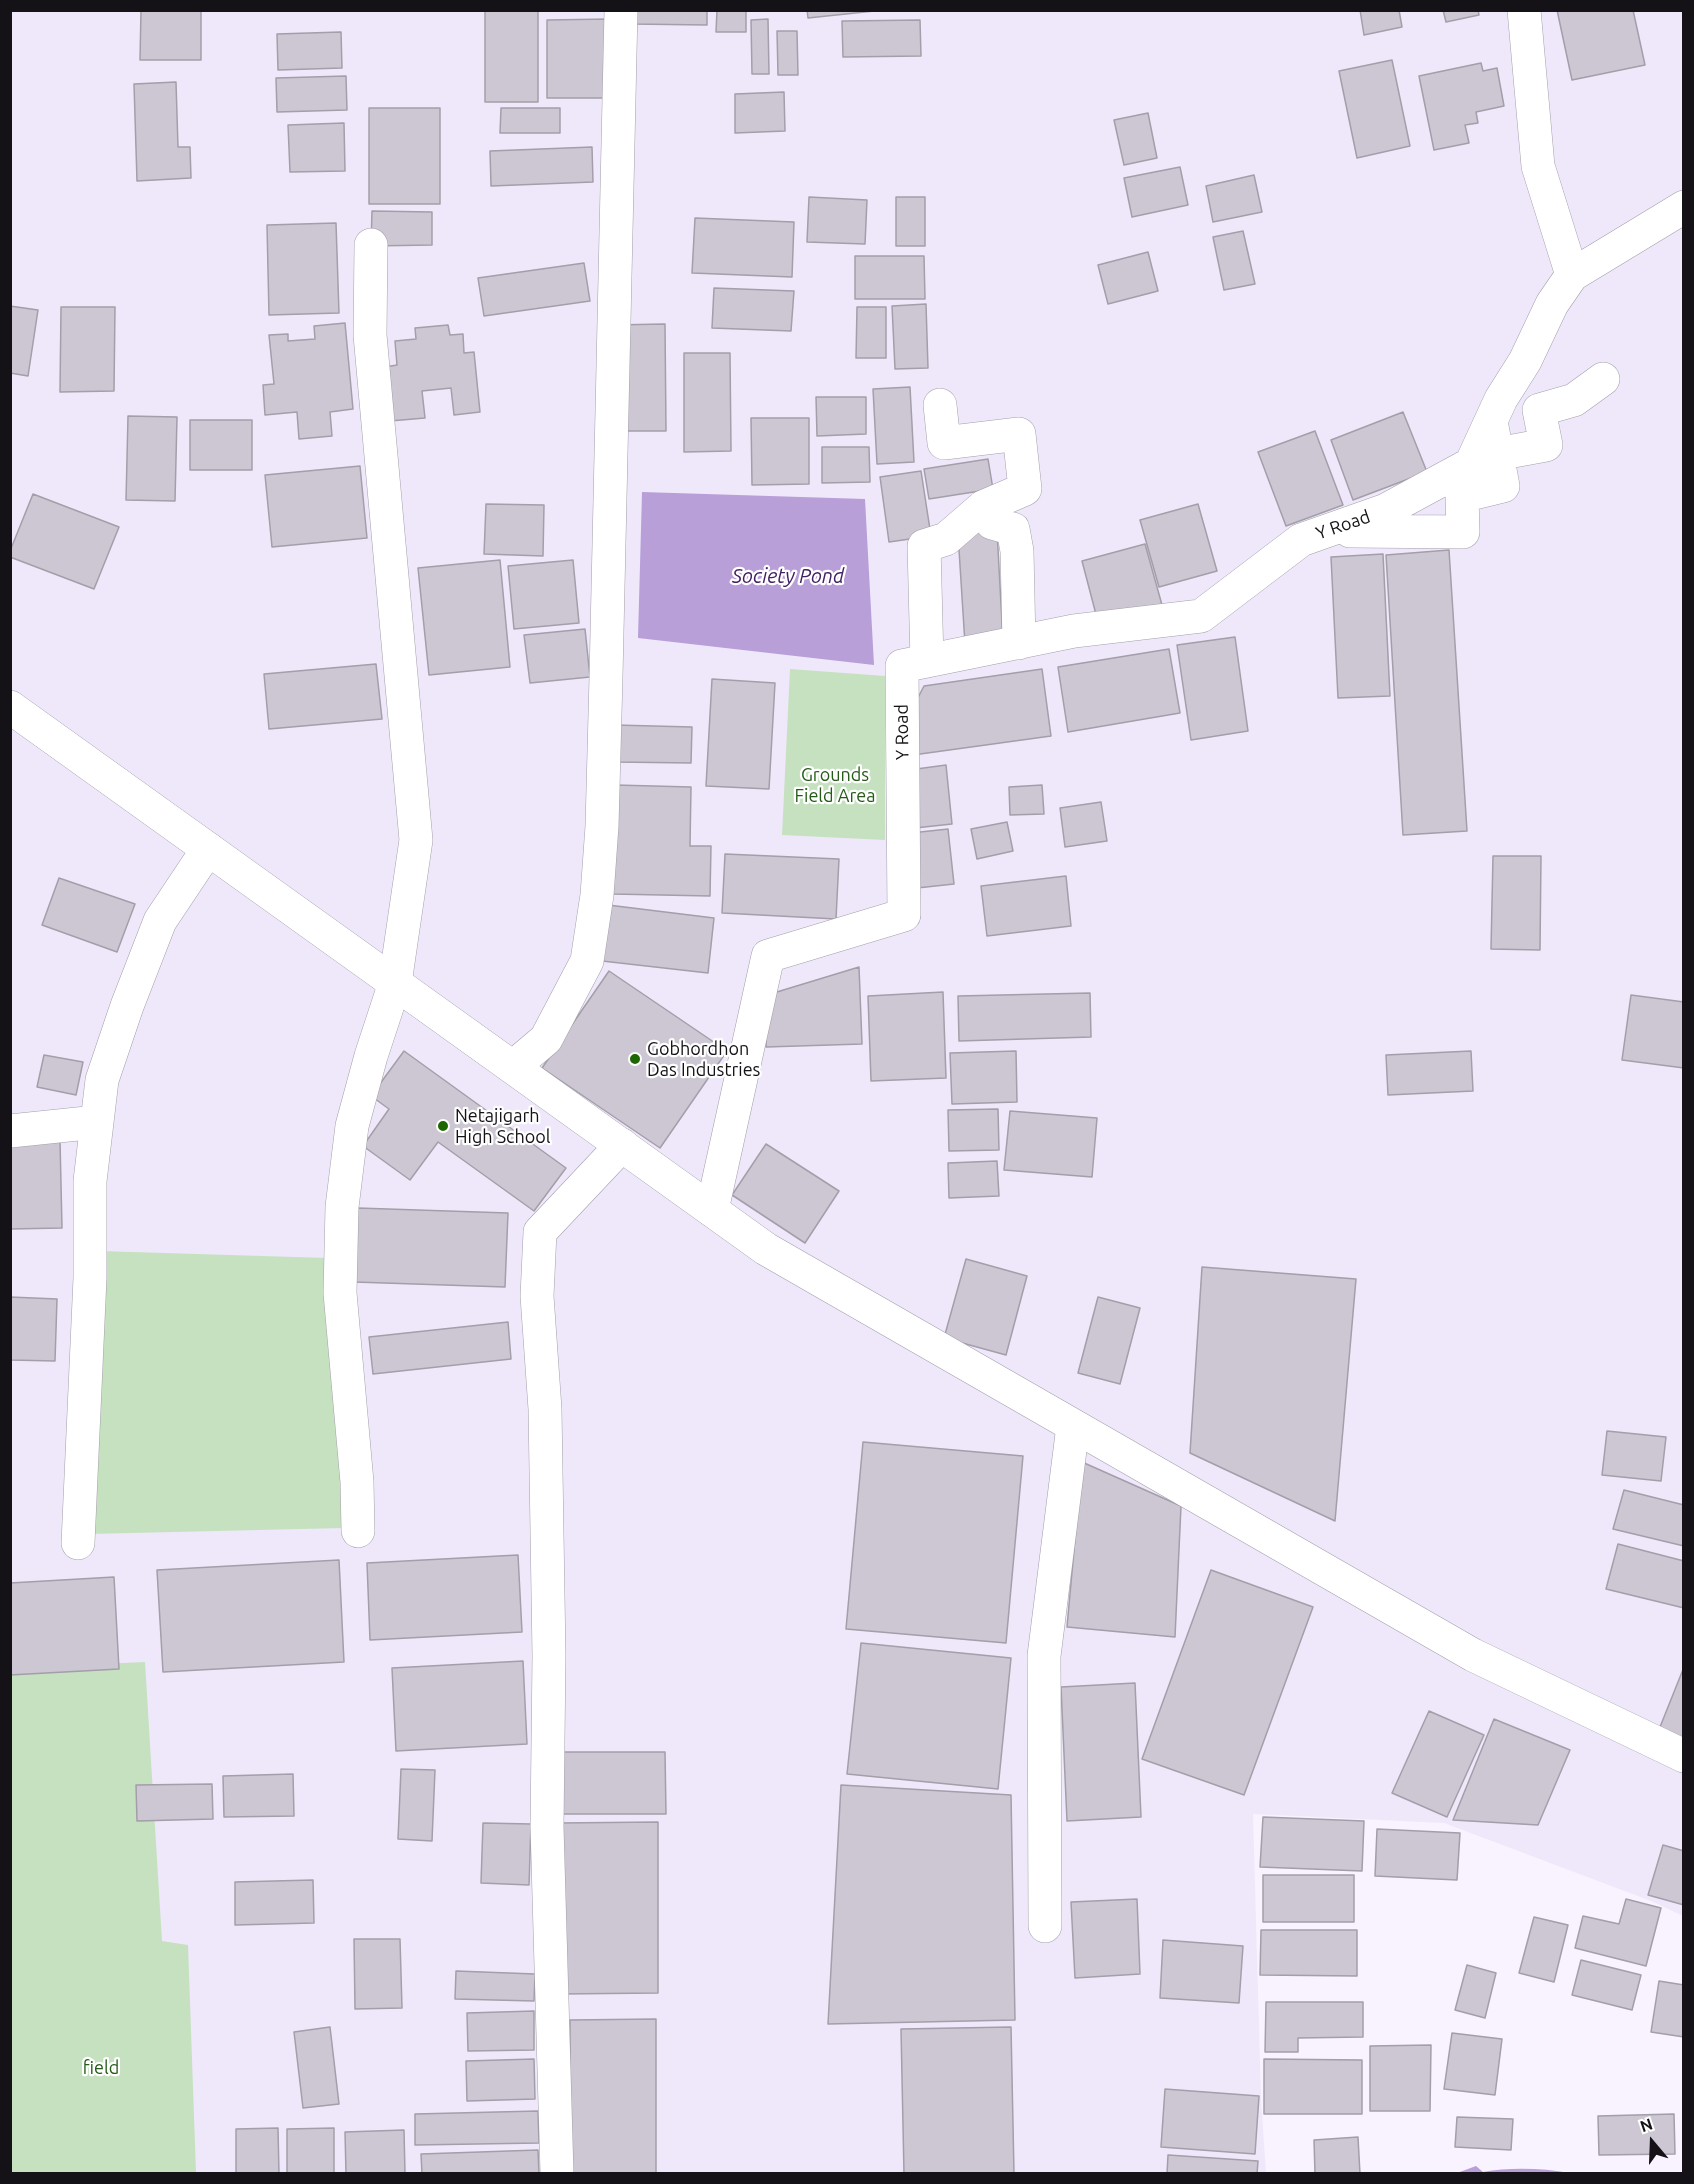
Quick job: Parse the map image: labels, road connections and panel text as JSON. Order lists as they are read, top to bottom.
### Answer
{
  "streets": {
    "street": ["Y Road"]
  },
  "water": ["Society Pond"],
  "parks": ["Grounds Field Area", "field"],
  "places": ["Gobhordhon Das Industries", "Netajigarh High School"],
  "north": "top"
}
